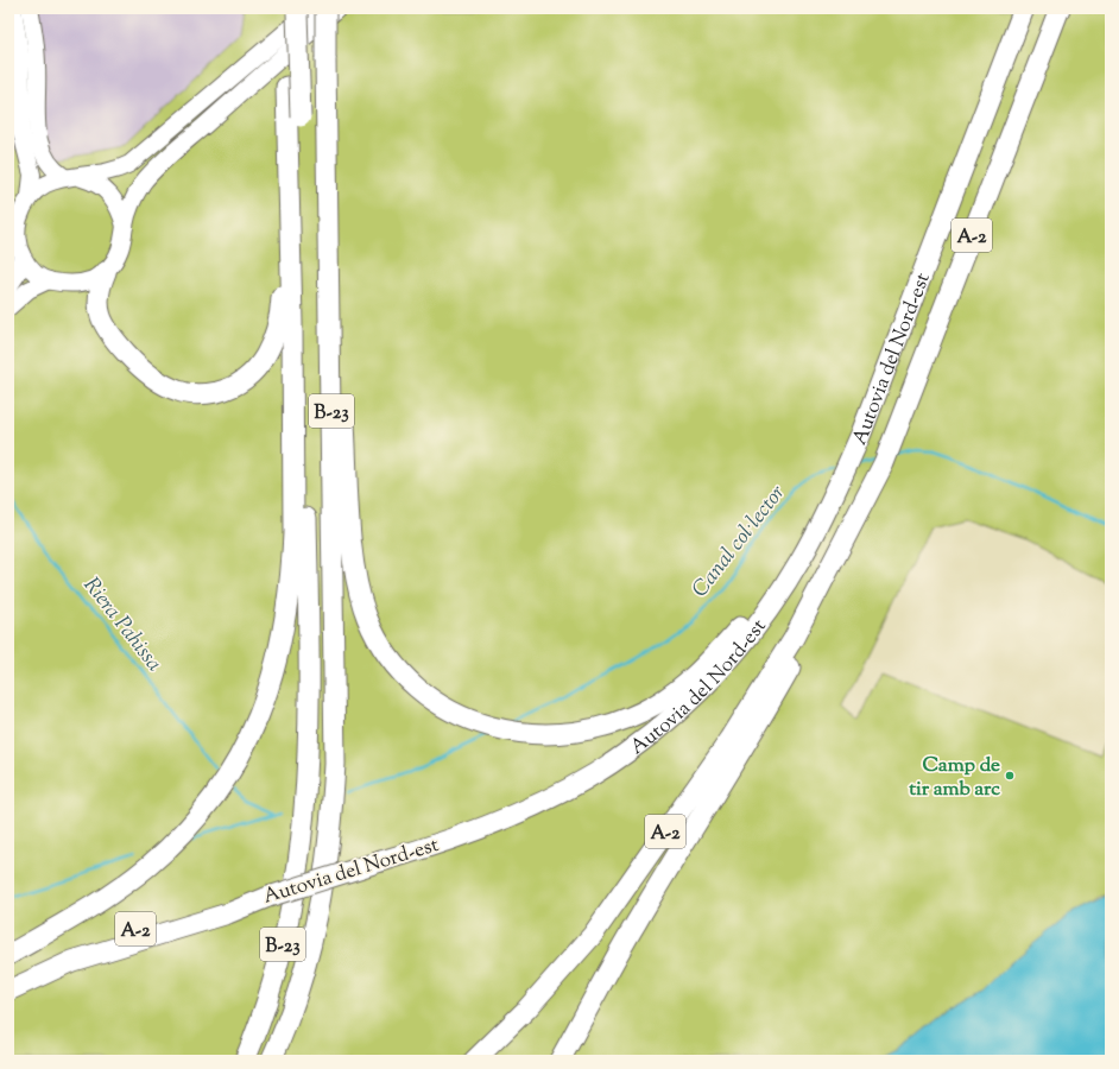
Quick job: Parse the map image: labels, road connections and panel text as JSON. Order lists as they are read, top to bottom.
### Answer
{
  "streets": {
    "highway": ["A-2", "Autovia del Nord-est", "B-23"]
  },
  "crossings": [
    ["A-2", "Autovia del Nord-est"]
  ],
  "water": ["Canal col·lector", "Riera Pahissa"],
  "places": ["Camp de tir amb arc"]
}
